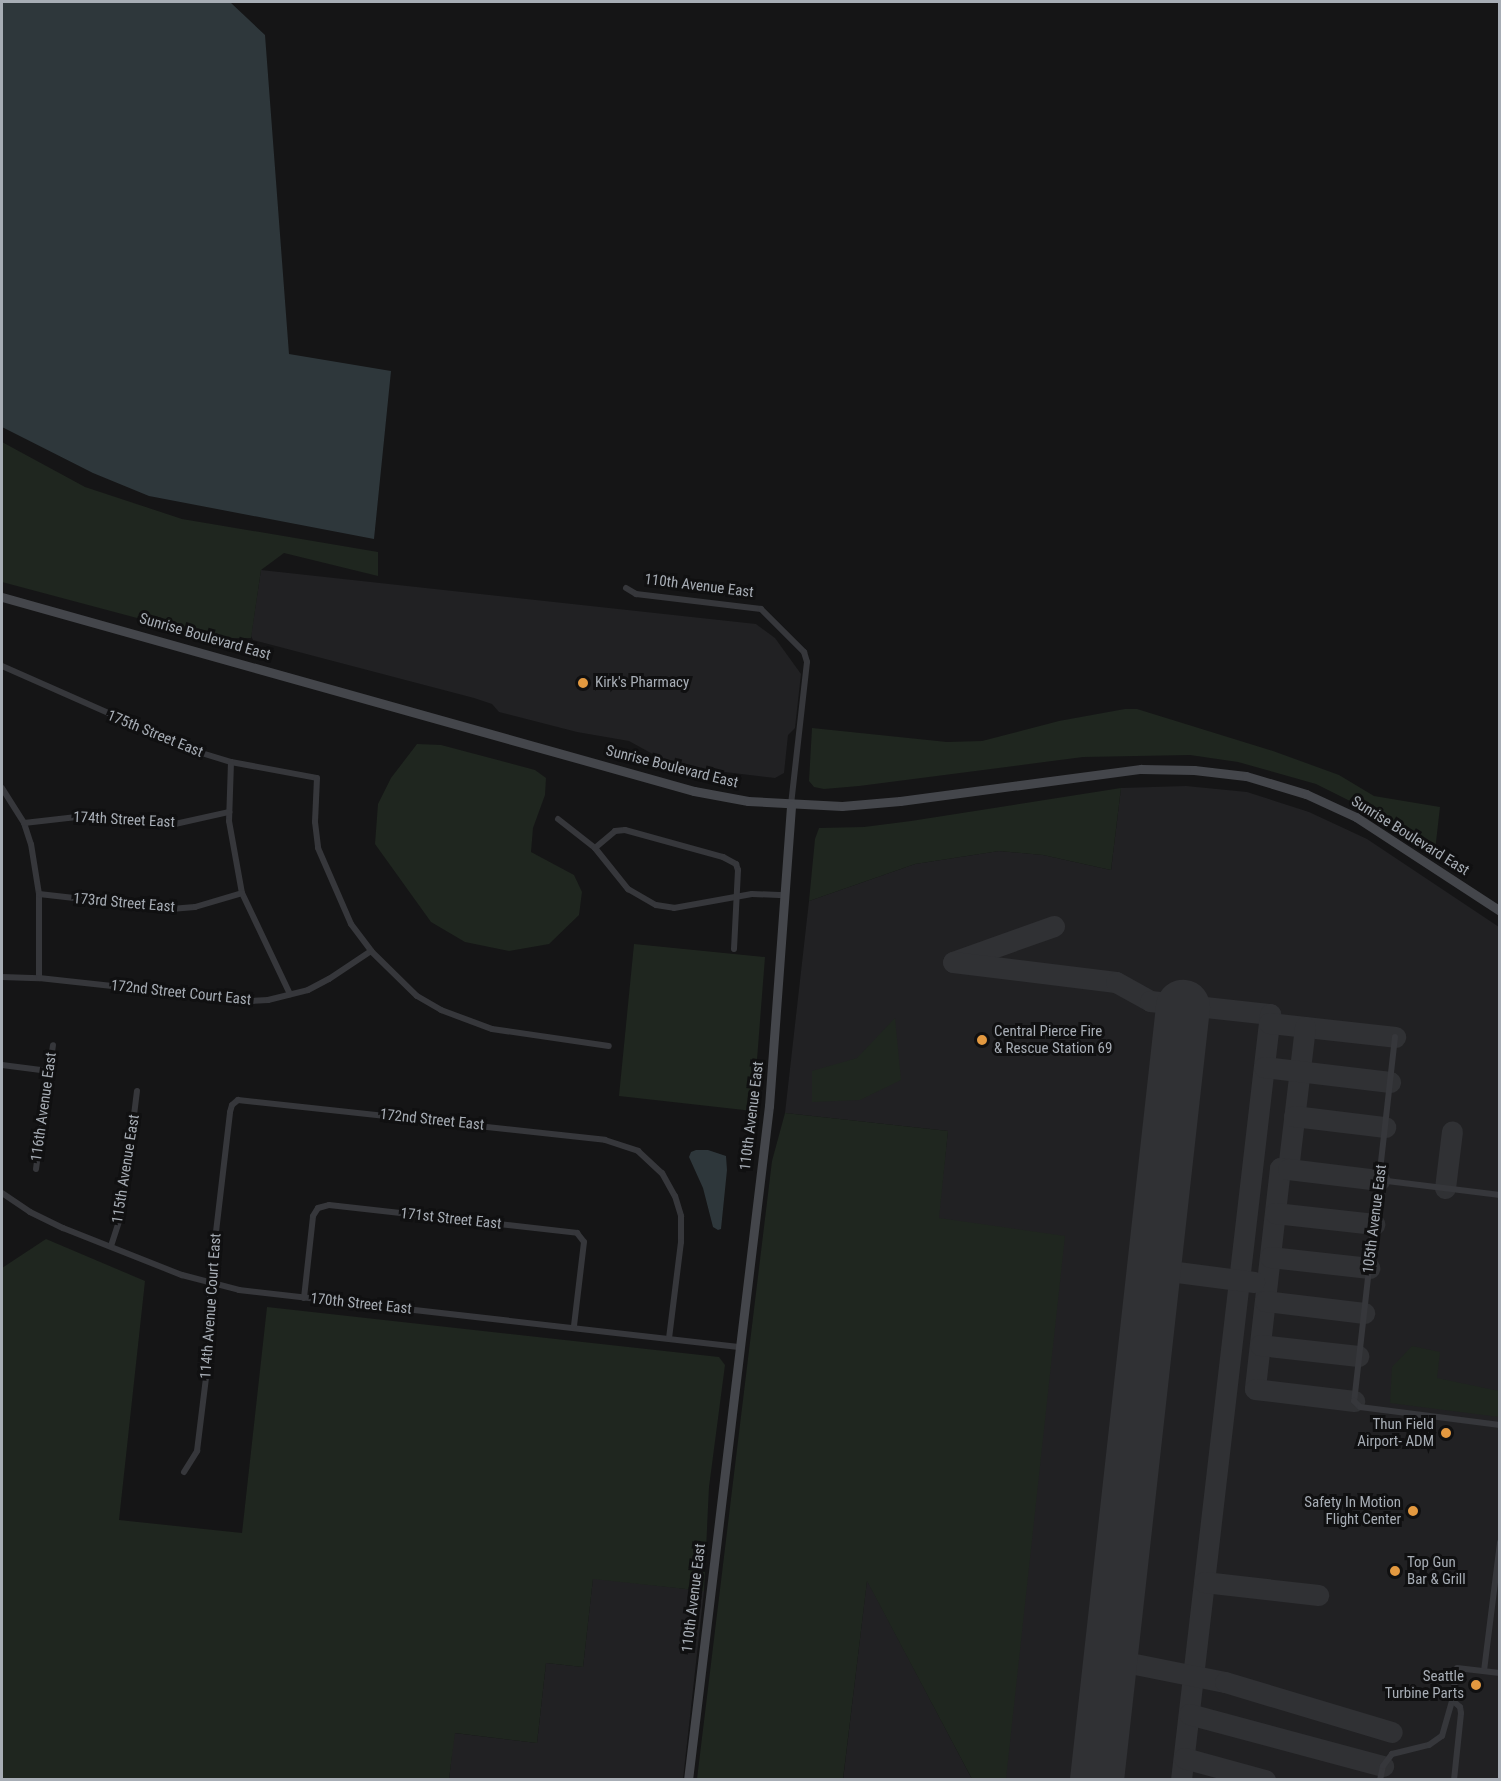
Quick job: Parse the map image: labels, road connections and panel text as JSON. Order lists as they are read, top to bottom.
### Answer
{
  "streets": {
    "main road": ["110th Avenue East", "Sunrise Boulevard East"],
    "street": [
      "175th Street East",
      "174th Street East",
      "173rd Street East",
      "172nd Street Court East",
      "116th Avenue East",
      "172nd Street East",
      "115th Avenue East",
      "171st Street East",
      "105th Avenue East",
      "170th Street East",
      "114th Avenue Court East"
    ]
  },
  "crossings": [
    ["110th Avenue East", "Sunrise Boulevard East"],
    ["110th Avenue East", "170th Street East"],
    ["175th Street East", "172nd Street Court East"],
    ["172nd Street East", "170th Street East"],
    ["172nd Street East", "114th Avenue Court East"],
    ["115th Avenue East", "170th Street East"],
    ["171st Street East", "170th Street East"],
    ["170th Street East", "114th Avenue Court East"]
  ],
  "places": [
    "Kirk's Pharmacy",
    "Central Pierce Fire & Rescue Station 69",
    "Thun Field Airport- ADM",
    "Safety In Motion Flight Center",
    "Top Gun Bar & Grill",
    "Seattle Turbine Parts"
  ]
}
